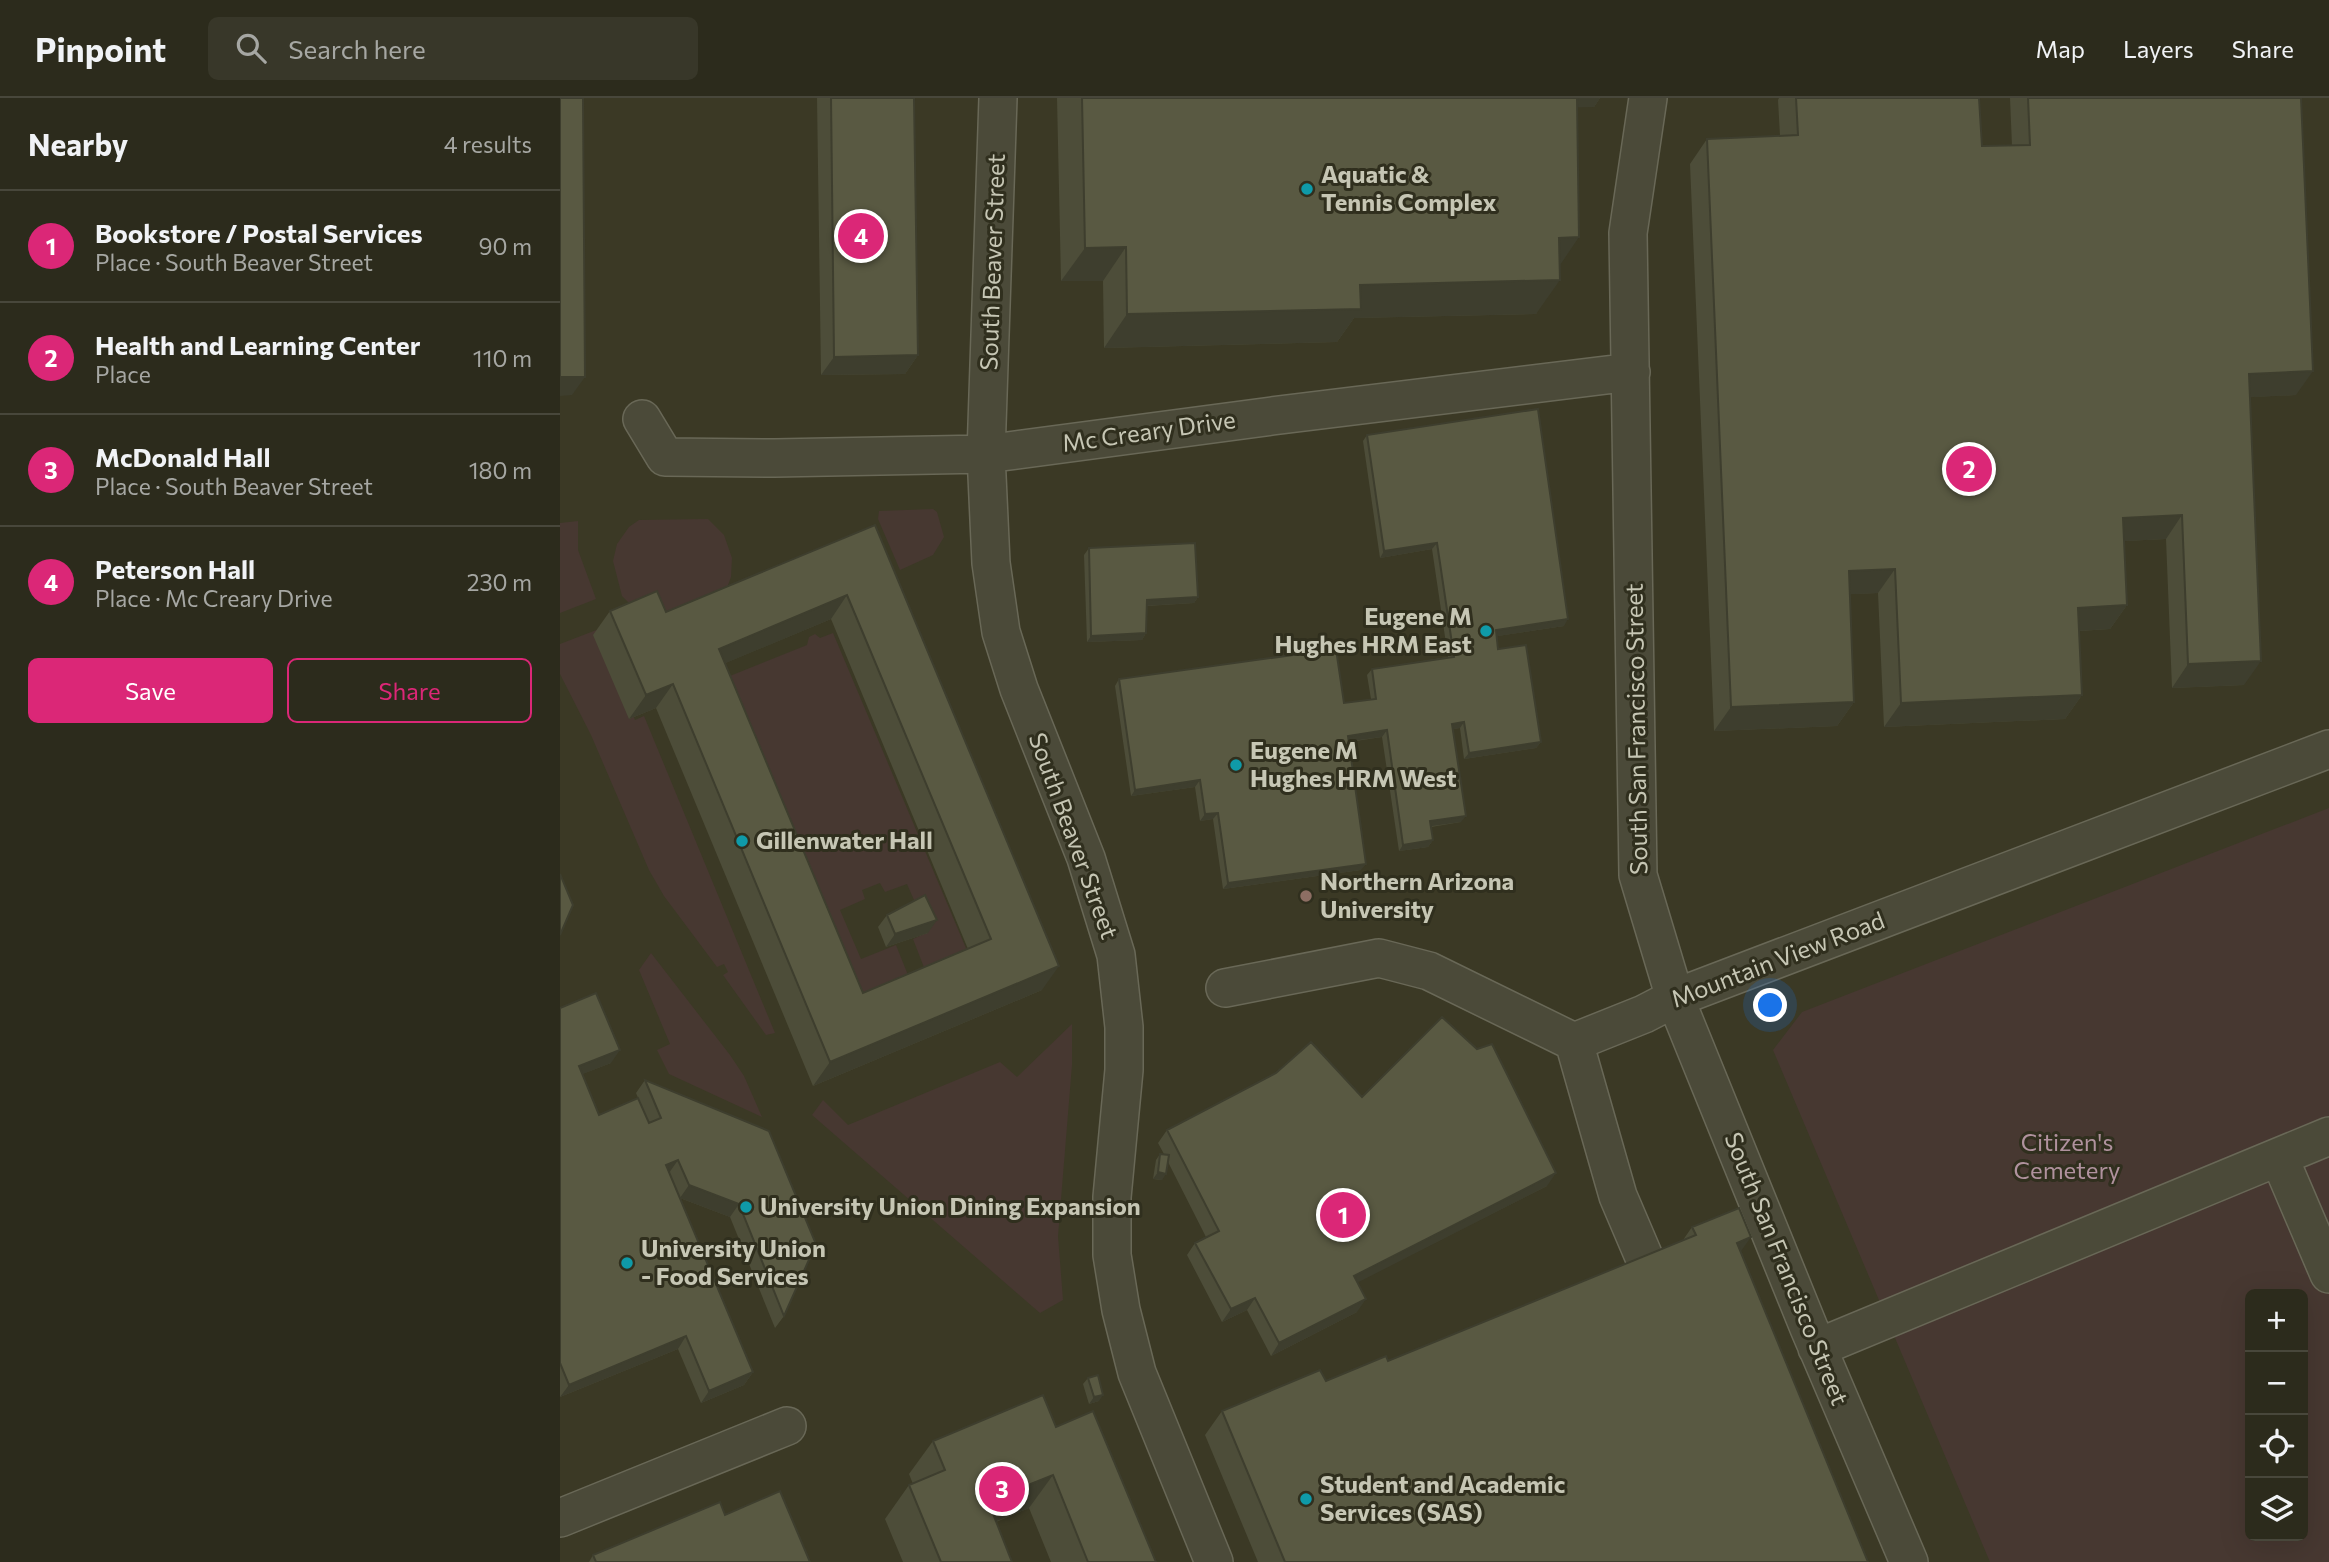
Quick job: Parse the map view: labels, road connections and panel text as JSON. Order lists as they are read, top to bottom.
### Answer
{
  "streets": {
    "street": [
      "South Beaver Street",
      "Mc Creary Drive",
      "South San Francisco Street",
      "Mountain View Road"
    ]
  },
  "crossings": [
    ["South Beaver Street", "Mc Creary Drive"],
    ["Mc Creary Drive", "South San Francisco Street"],
    ["South San Francisco Street", "Mountain View Road"]
  ],
  "parks": ["Citizen's Cemetery"],
  "places": [
    "Aquatic & Tennis Complex",
    "Eugene M Hughes HRM East",
    "Eugene M Hughes HRM West",
    "Gillenwater Hall",
    "Northern Arizona University",
    "University Union Dining Expansion",
    "University Union - Food Services",
    "Student and Academic Services (SAS)"
  ],
  "page": {
    "header": "Pinpoint",
    "search": "Search here",
    "nav": ["Map", "Layers", "Share"],
    "heading": ["Nearby", "4 results"],
    "list": [
      {
        "mark": "1",
        "name": "Bookstore / Postal Services",
        "note": "Place · South Beaver Street",
        "value": "90 m"
      },
      {
        "mark": "2",
        "name": "Health and Learning Center",
        "note": "Place",
        "value": "110 m"
      },
      {
        "mark": "3",
        "name": "McDonald Hall",
        "note": "Place · South Beaver Street",
        "value": "180 m"
      },
      {
        "mark": "4",
        "name": "Peterson Hall",
        "note": "Place · Mc Creary Drive",
        "value": "230 m"
      }
    ],
    "pins": [
      "4",
      "2",
      "1",
      "3"
    ],
    "buttons": ["Save", "Share"],
    "map_buttons": ["+", "−"]
  }
}
